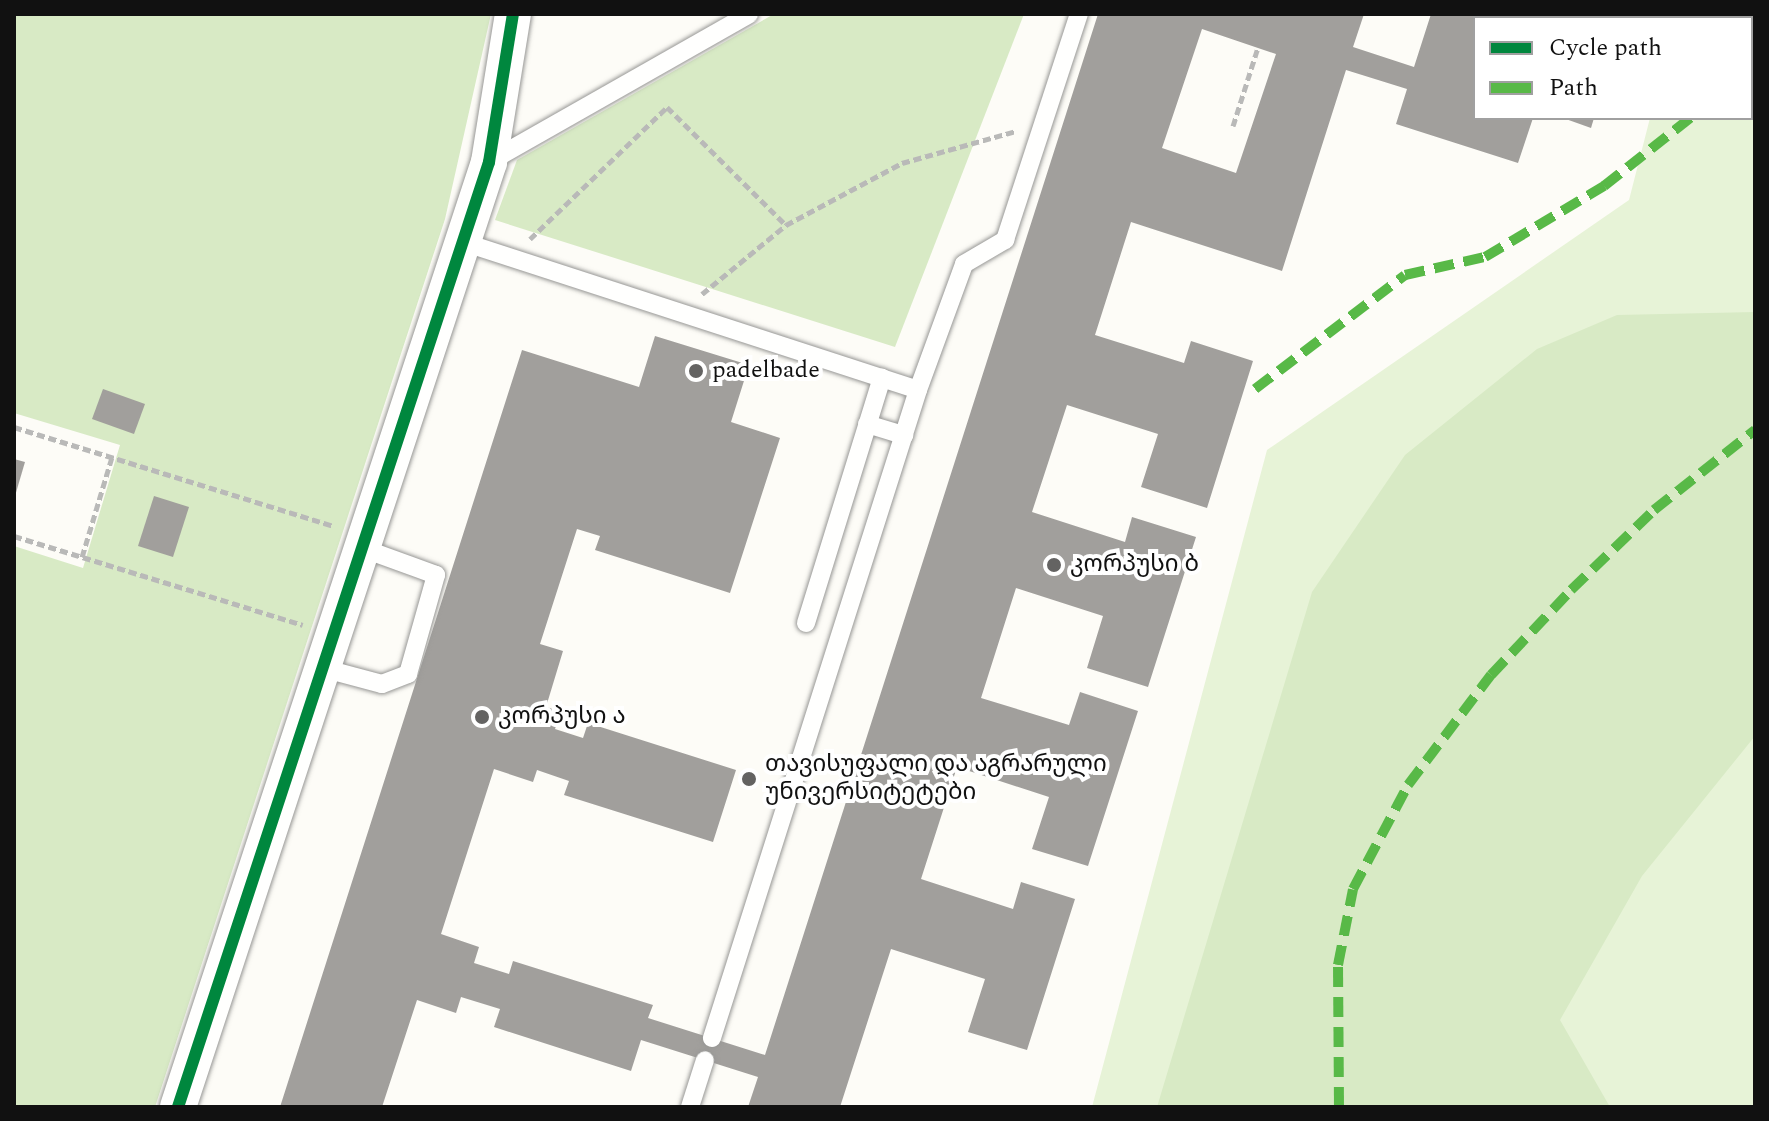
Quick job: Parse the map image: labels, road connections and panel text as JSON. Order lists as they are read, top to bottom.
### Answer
{
  "places": [
    "padelbade",
    "კორპუსი ბ",
    "კორპუსი ა",
    "თავისუფალი და აგრარული უნივერსიტეტები"
  ],
  "legend": ["Cycle path", "Path"]
}
